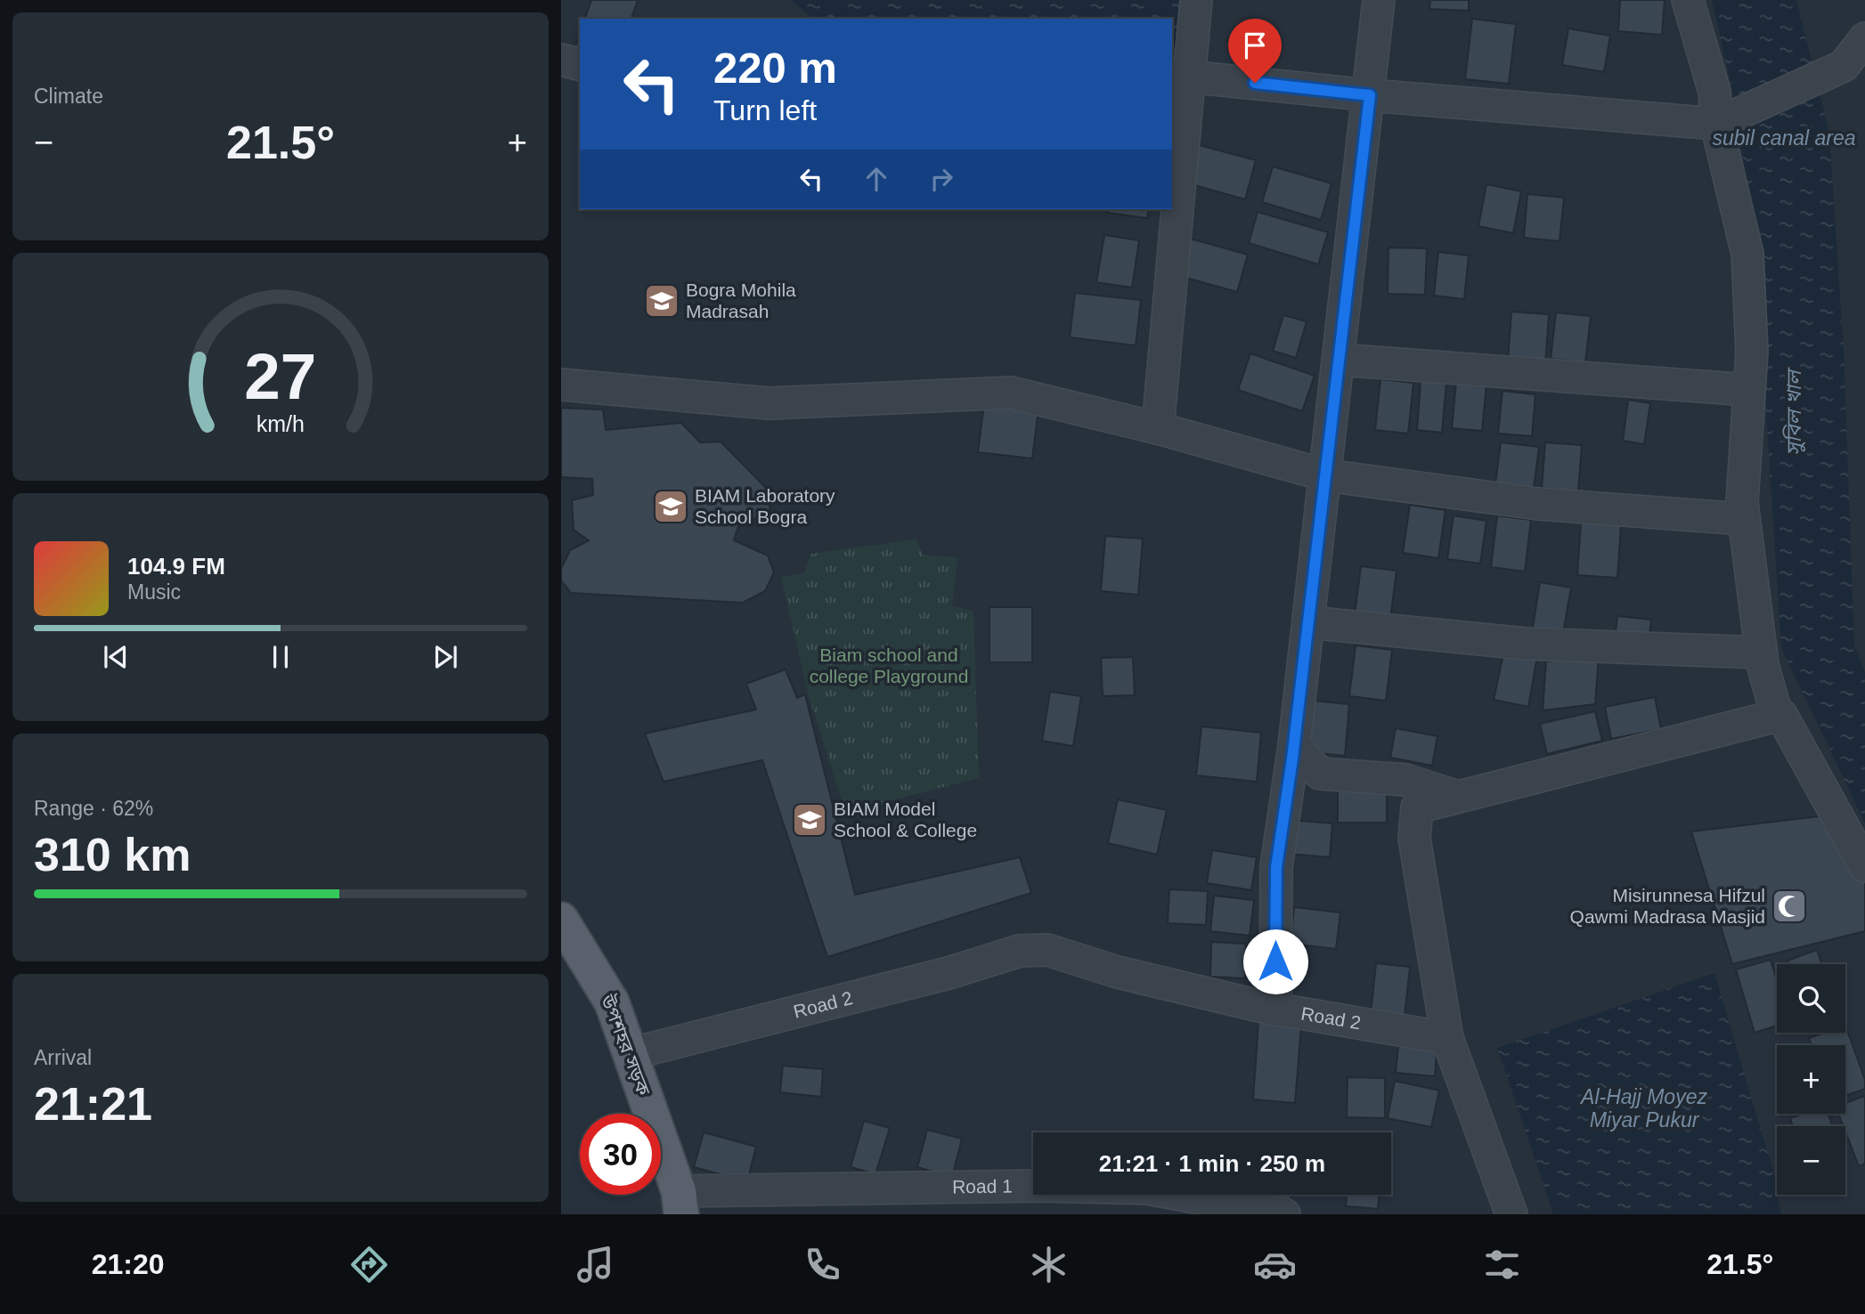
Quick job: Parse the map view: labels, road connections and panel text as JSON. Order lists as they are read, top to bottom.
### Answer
{
  "streets": {
    "main road": ["উপশহর সড়ক"],
    "street": ["Road 2", "Road 1"]
  },
  "crossings": [
    ["Road 2", "উপশহর সড়ক"],
    ["উপশহর সড়ক", "Road 1"]
  ],
  "water": ["subil canal area", "সুবিল খাল", "Al-Hajj Moyez Miyar Pukur"],
  "parks": ["Biam school and college Playground"],
  "places": {
    "school or university": ["Bogra Mohila Madrasah", "BIAM Laboratory School Bogra", "BIAM Model School & College"],
    "mosque": ["Misirunnesa Hifzul Qawmi Madrasa Masjid"]
  },
  "page": {
    "tile": [
      "Climate",
      ["Range · 62%", "310 km"],
      ["Arrival", "21:21"]
    ],
    "turn": ["220 m", "Turn left"],
    "heat": ["−", "21.5°", "+"],
    "song": ["104.9 FM", "Music"],
    "map_buttons": ["+", "−"],
    "limit": "30",
    "trip": "21:21 · 1 min · 250 m",
    "tabs": ["21:20", "21.5°"],
    "gauge": ["27", "km/h"]
  }
}
